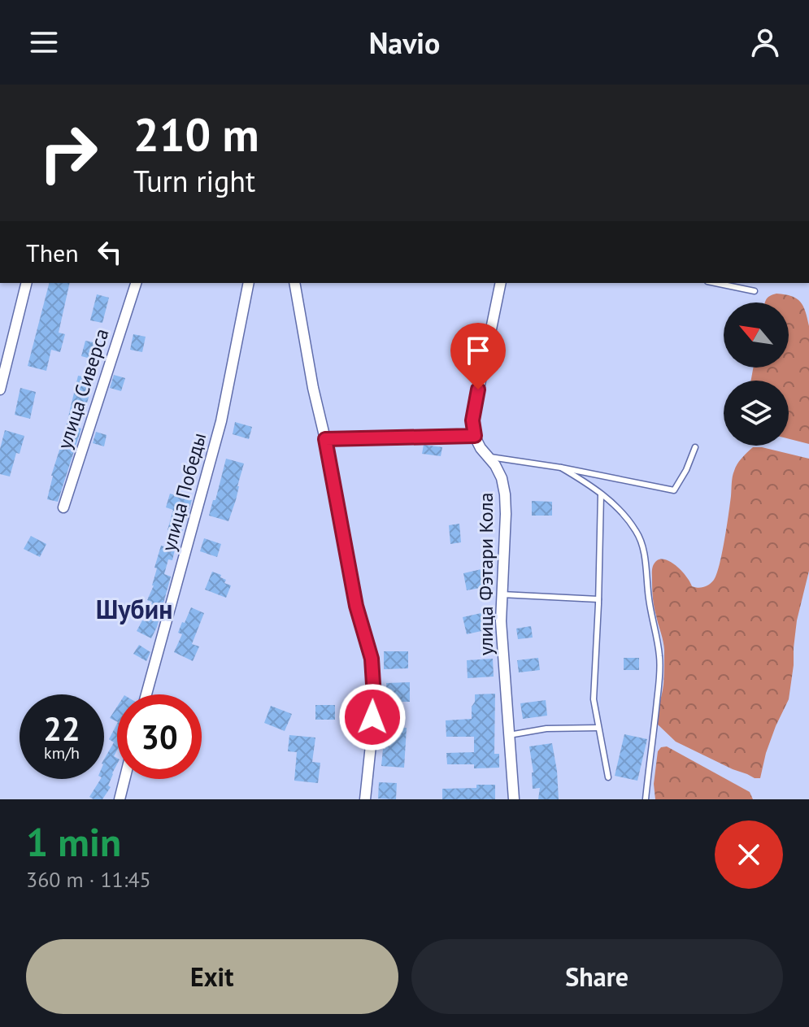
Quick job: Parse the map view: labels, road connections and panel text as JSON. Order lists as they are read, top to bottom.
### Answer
{
  "streets": {
    "street": ["улица Сиверса", "улица Победы", "улица Фэтари Кола"]
  },
  "districts": ["Шубин"],
  "north": "top left",
  "page": {
    "header": "Navio",
    "turn": ["210 m", "Turn right"],
    "then": "Then",
    "speed": "22 km/h",
    "limit": "30",
    "heading": ["1 min", "360 m · 11:45"],
    "buttons": ["Exit", "Share"]
  }
}
